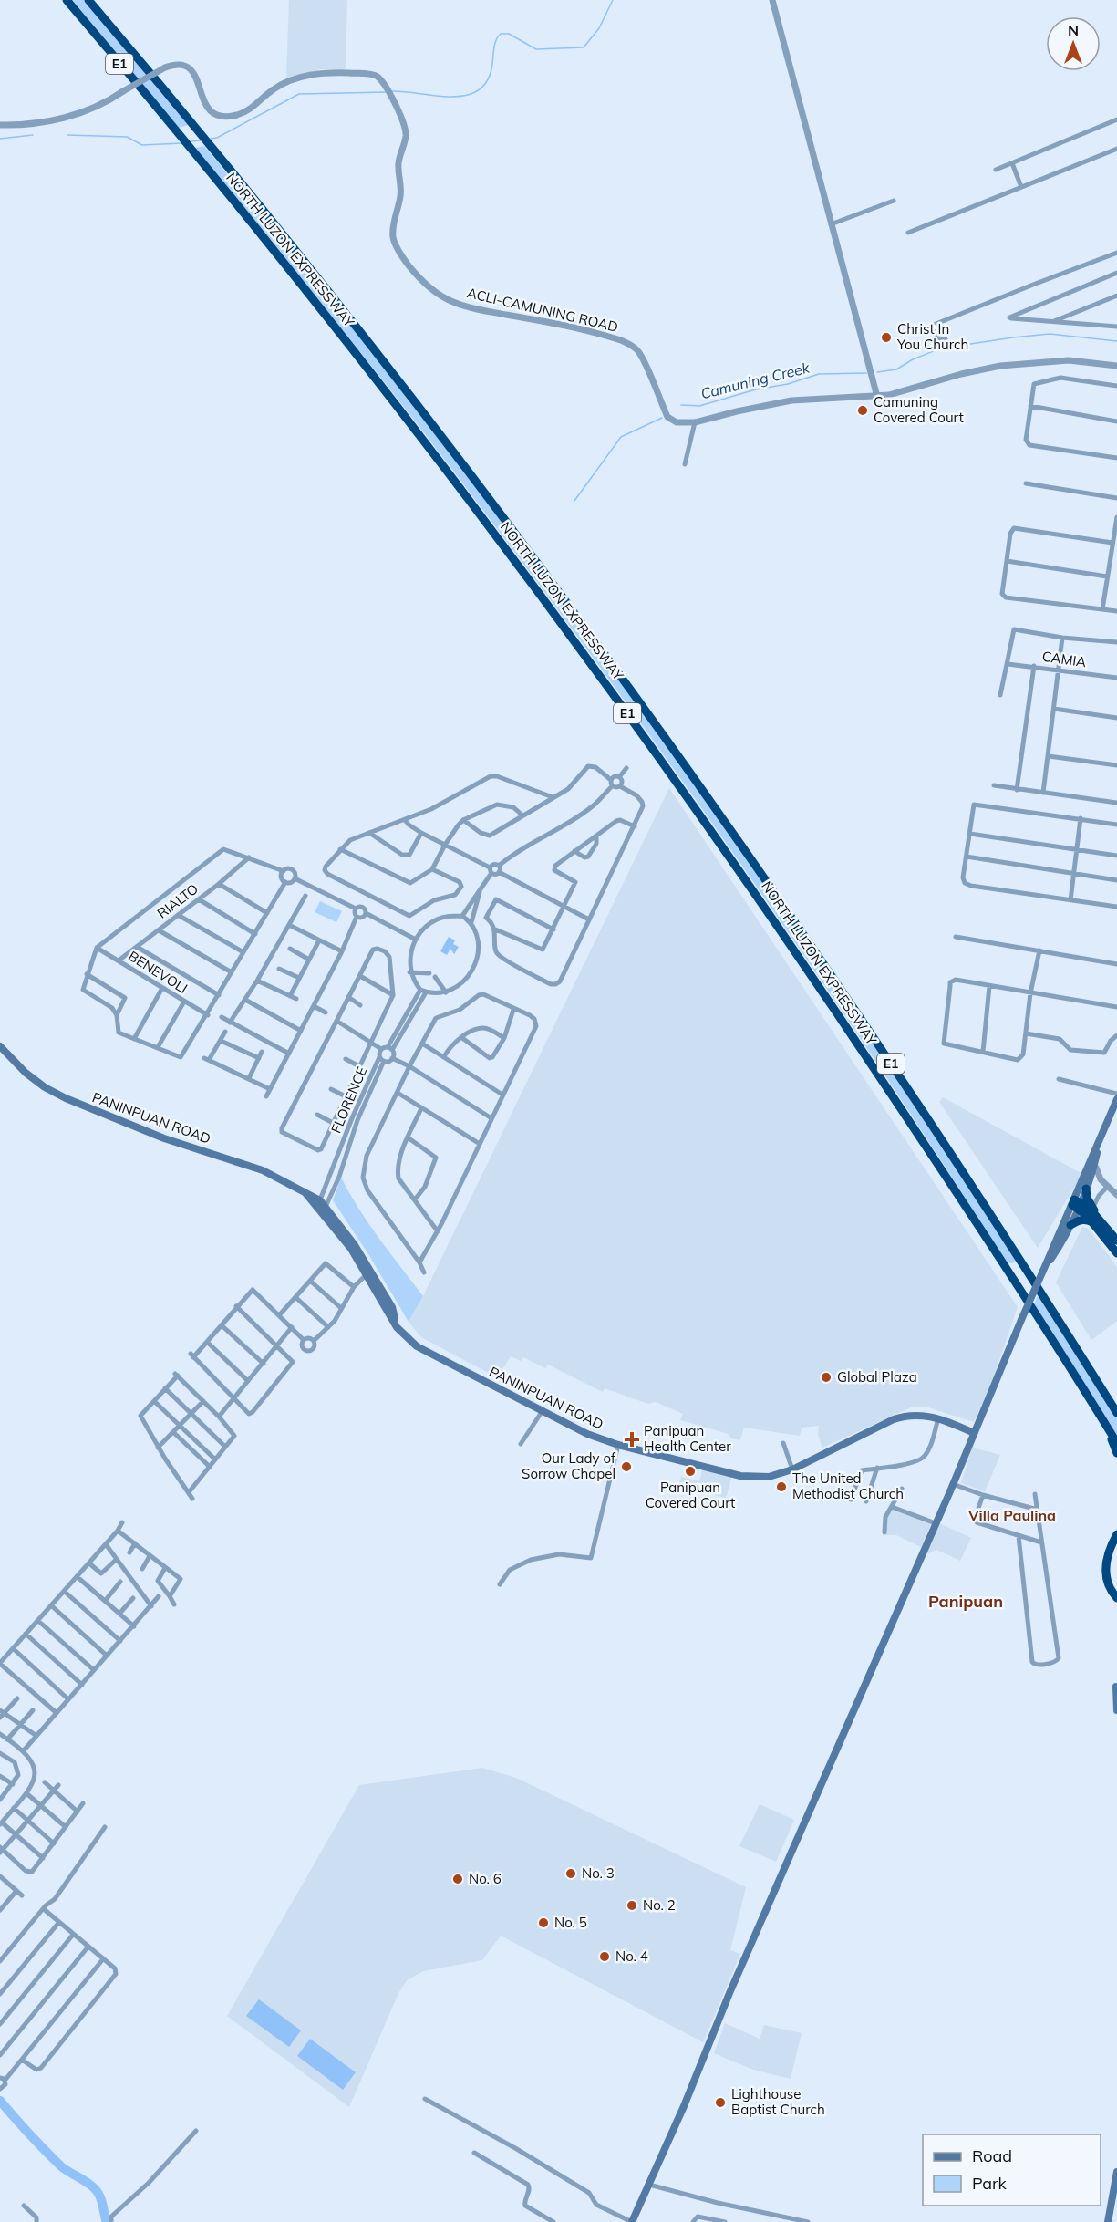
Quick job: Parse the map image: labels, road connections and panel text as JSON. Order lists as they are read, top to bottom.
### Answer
{
  "streets": {
    "highway": ["E1", "NORTH LUZON EXPRESSWAY"],
    "main road": ["PANINPUAN ROAD"],
    "street": [
      "ACLI-CAMUNING ROAD",
      "CAMIA",
      "RIALTO",
      "BENEVOLI",
      "FLORENCE"
    ]
  },
  "crossings": [
    ["RIALTO", "BENEVOLI"],
    ["FLORENCE", "PANINPUAN ROAD"]
  ],
  "districts": ["Villa Paulina", "Panipuan"],
  "water": ["Camuning Creek"],
  "places": {
    "other": [
      "Christ In You Church",
      "Camuning Covered Court",
      "Global Plaza",
      "Our Lady of Sorrow Chapel",
      "Panipuan Covered Court",
      "The United Methodist Church",
      "No. 3",
      "No. 6",
      "No. 2",
      "No. 5",
      "No. 4",
      "Lighthouse Baptist Church"
    ],
    "health": ["Panipuan Health Center"]
  },
  "legend": ["Road", "Park"],
  "north": "top"
}
